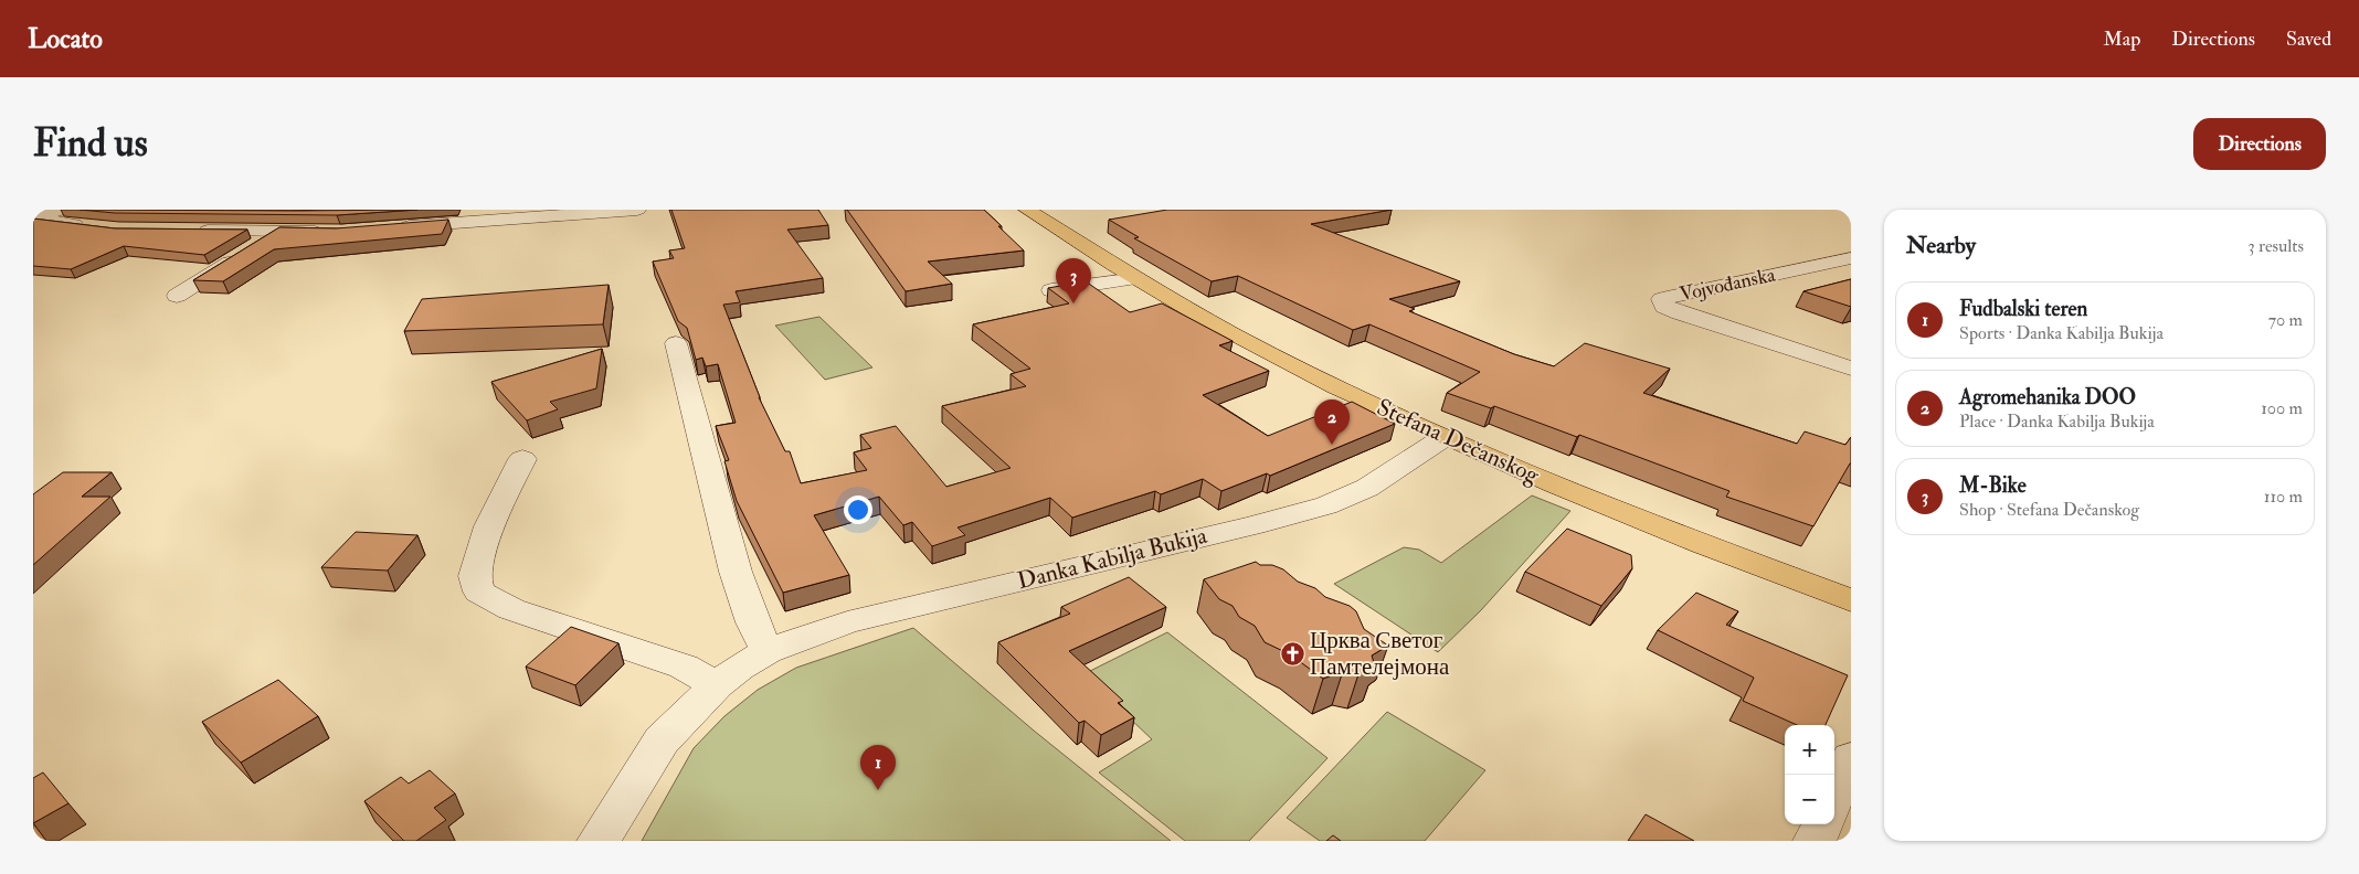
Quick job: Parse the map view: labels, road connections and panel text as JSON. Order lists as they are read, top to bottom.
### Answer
{
  "streets": {
    "main road": ["Stefana Dečanskog"],
    "street": ["Vojvođanska", "Danka Kabilja Bukija"]
  },
  "crossings": [
    ["Stefana Dečanskog", "Danka Kabilja Bukija"]
  ],
  "places": {
    "church": ["Црква Светог Памтелејмона"]
  },
  "page": {
    "header": "Locato",
    "nav": ["Map", "Directions", "Saved"],
    "buttons": "Directions",
    "title": "Find us",
    "heading": ["Nearby", "3 results"],
    "pins": ["3", "2", "1"],
    "list": [
      {
        "mark": "1",
        "name": "Fudbalski teren",
        "note": "Sports · Danka Kabilja Bukija",
        "value": "70 m"
      },
      {
        "mark": "2",
        "name": "Agromehanika DOO",
        "note": "Place · Danka Kabilja Bukija",
        "value": "100 m"
      },
      {
        "mark": "3",
        "name": "M-Bike",
        "note": "Shop · Stefana Dečanskog",
        "value": "110 m"
      }
    ],
    "map_buttons": ["+", "−"]
  }
}
